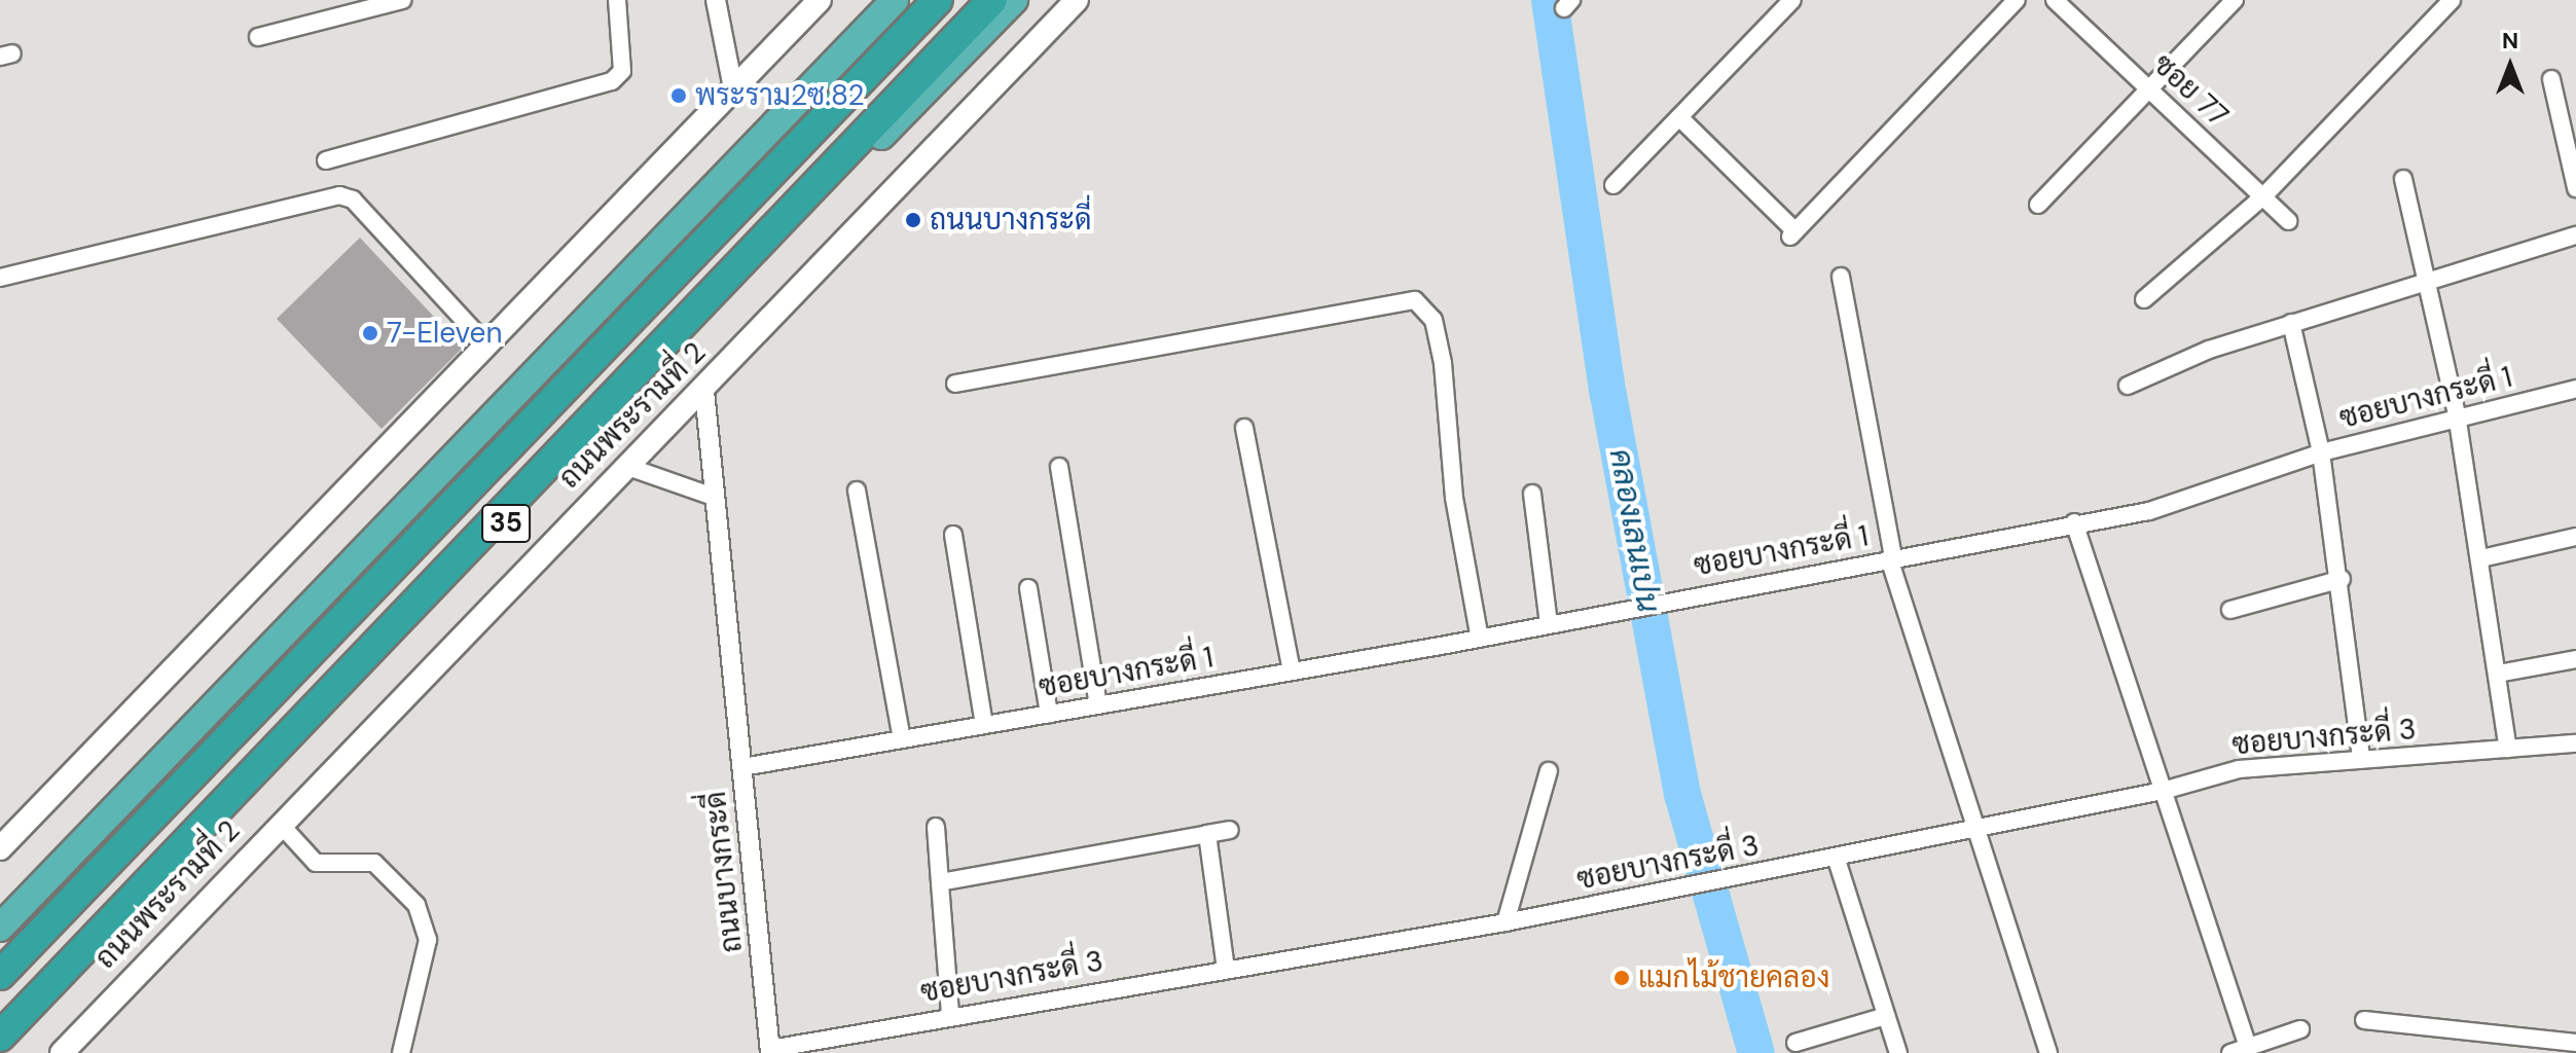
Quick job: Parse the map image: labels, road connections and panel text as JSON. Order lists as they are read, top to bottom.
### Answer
{
  "streets": {
    "highway": ["ถนนพระรามที่ 2", "35"],
    "street": [
      "ซอย 77",
      "ซอยบางกระดี่ 1",
      "ซอยบางกระดี่ 3",
      "ถนนบางกระดี่"
    ]
  },
  "crossings": [
    ["ซอยบางกระดี่ 1", "ถนนบางกระดี่"],
    ["ถนนพระรามที่ 2", "ถนนบางกระดี่"],
    ["ซอยบางกระดี่ 3", "ถนนบางกระดี่"]
  ],
  "water": ["คลองเลนเปน"],
  "places": [
    "พระราม2ซ.82",
    "ถนนบางกระดี่",
    "7-Eleven",
    "แมกไม้ชายคลอง"
  ],
  "north": "top"
}
